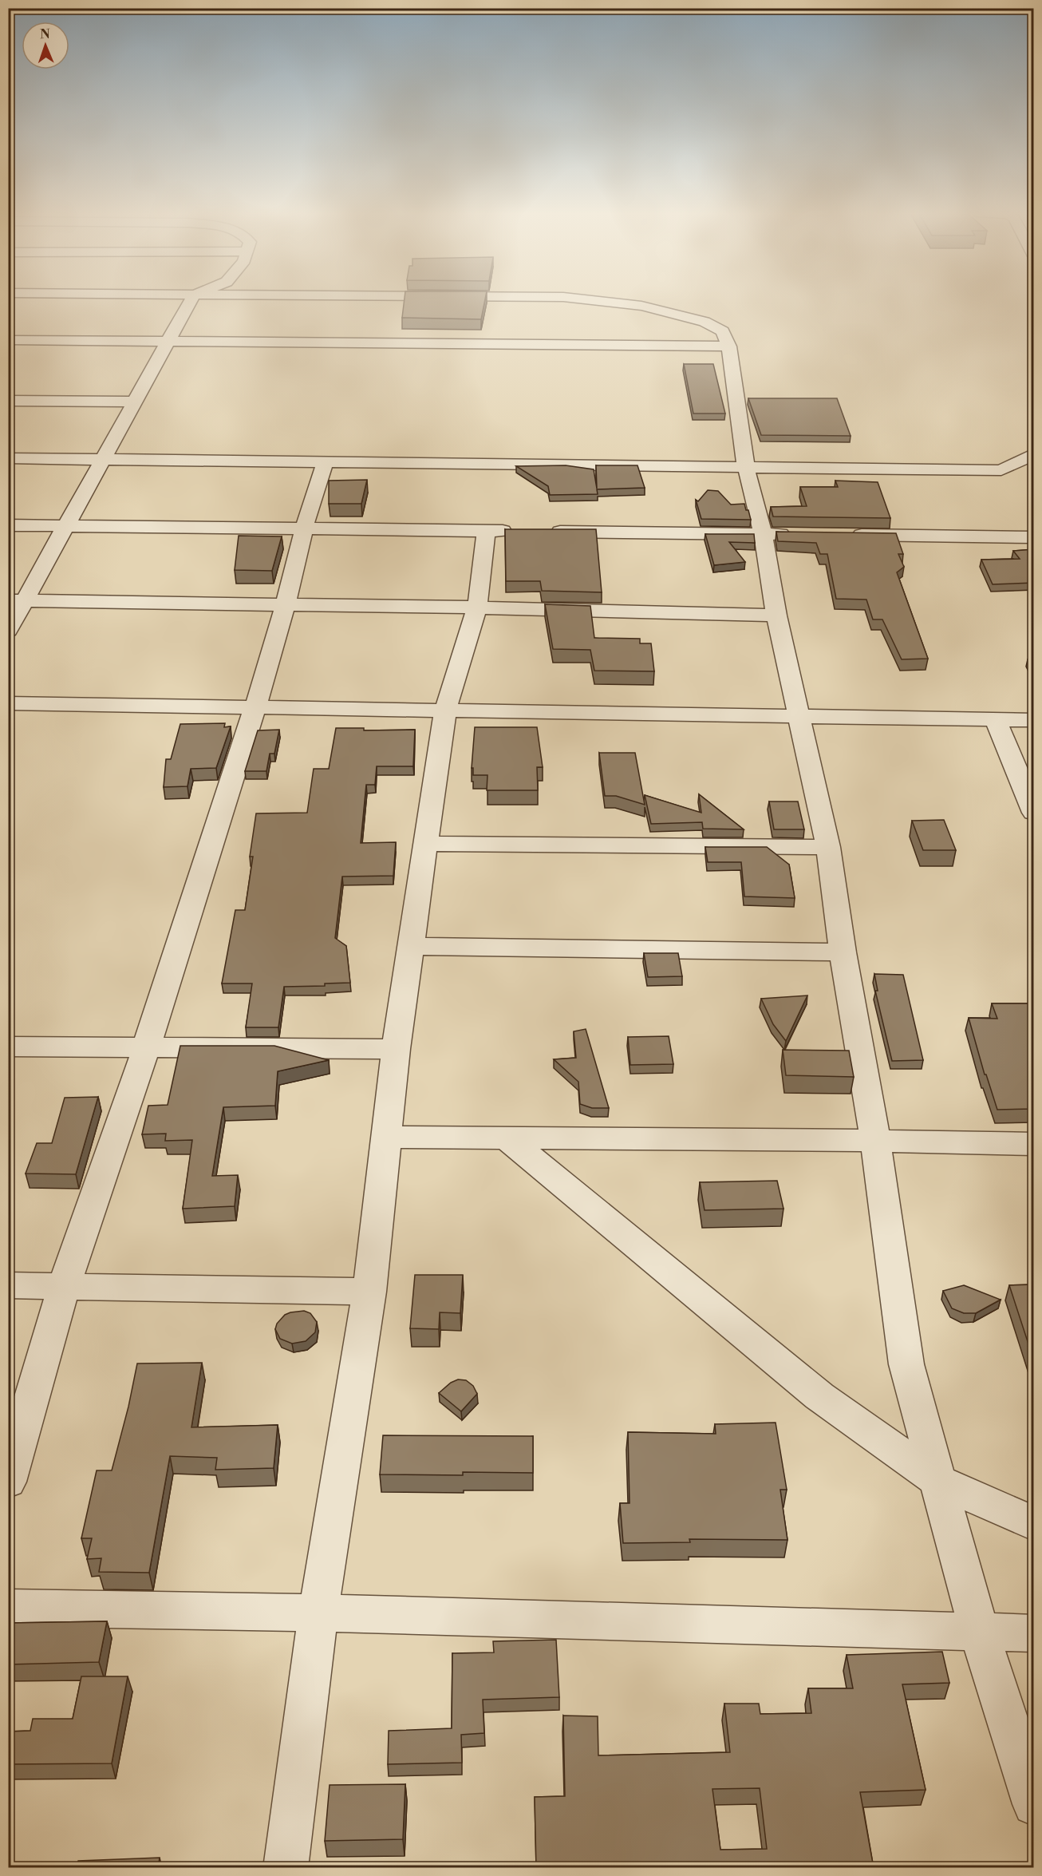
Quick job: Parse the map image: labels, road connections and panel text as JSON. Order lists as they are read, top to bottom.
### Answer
{
  "north": "top"
}
